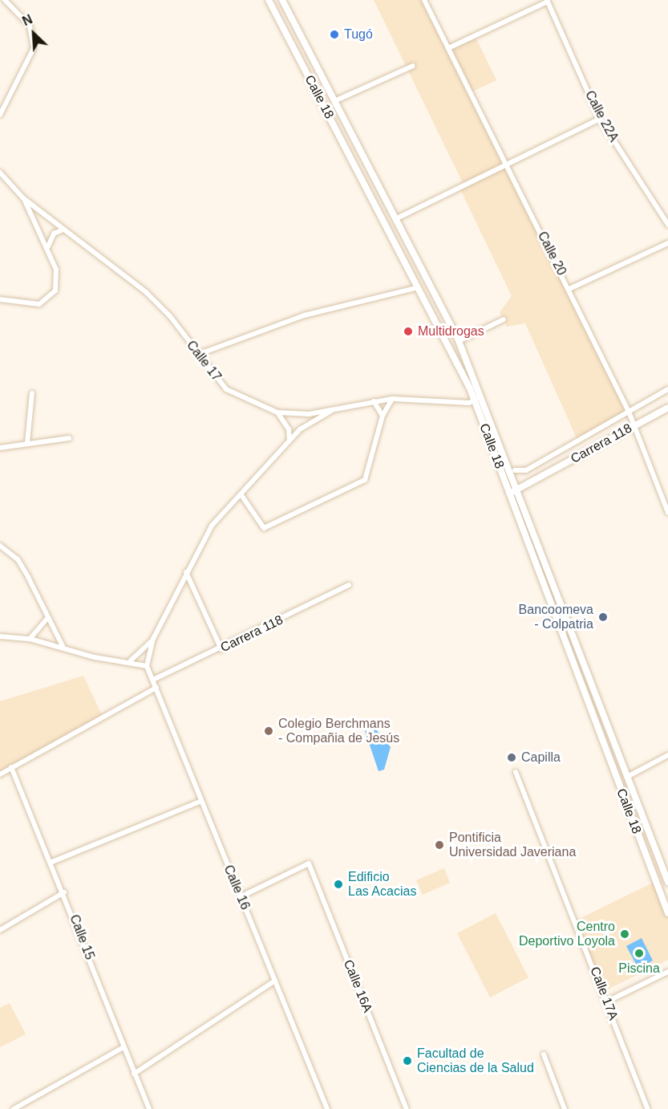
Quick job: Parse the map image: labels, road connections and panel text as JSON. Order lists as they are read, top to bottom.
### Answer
{
  "streets": {
    "main road": ["Calle 18"],
    "street": [
      "Calle 22A",
      "Calle 20",
      "Calle 17",
      "Carrera 118",
      "Calle 16",
      "Calle 15",
      "Calle 16A",
      "Calle 17A"
    ]
  },
  "crossings": [
    ["Calle 18", "Carrera 118"],
    ["Calle 20", "Carrera 118"],
    ["Carrera 118", "Calle 16"],
    ["Calle 16", "Calle 16A"]
  ],
  "places": [
    "Tugó",
    "Multidrogas",
    "Bancoomeva - Colpatria",
    "Colegio Berchmans - Compañia de Jesús",
    "Capilla",
    "Pontificia Universidad Javeriana",
    "Edificio Las Acacias",
    "Centro Deportivo Loyola",
    "Piscina",
    "Facultad de Ciencias de la Salud"
  ],
  "north": "top left"
}
